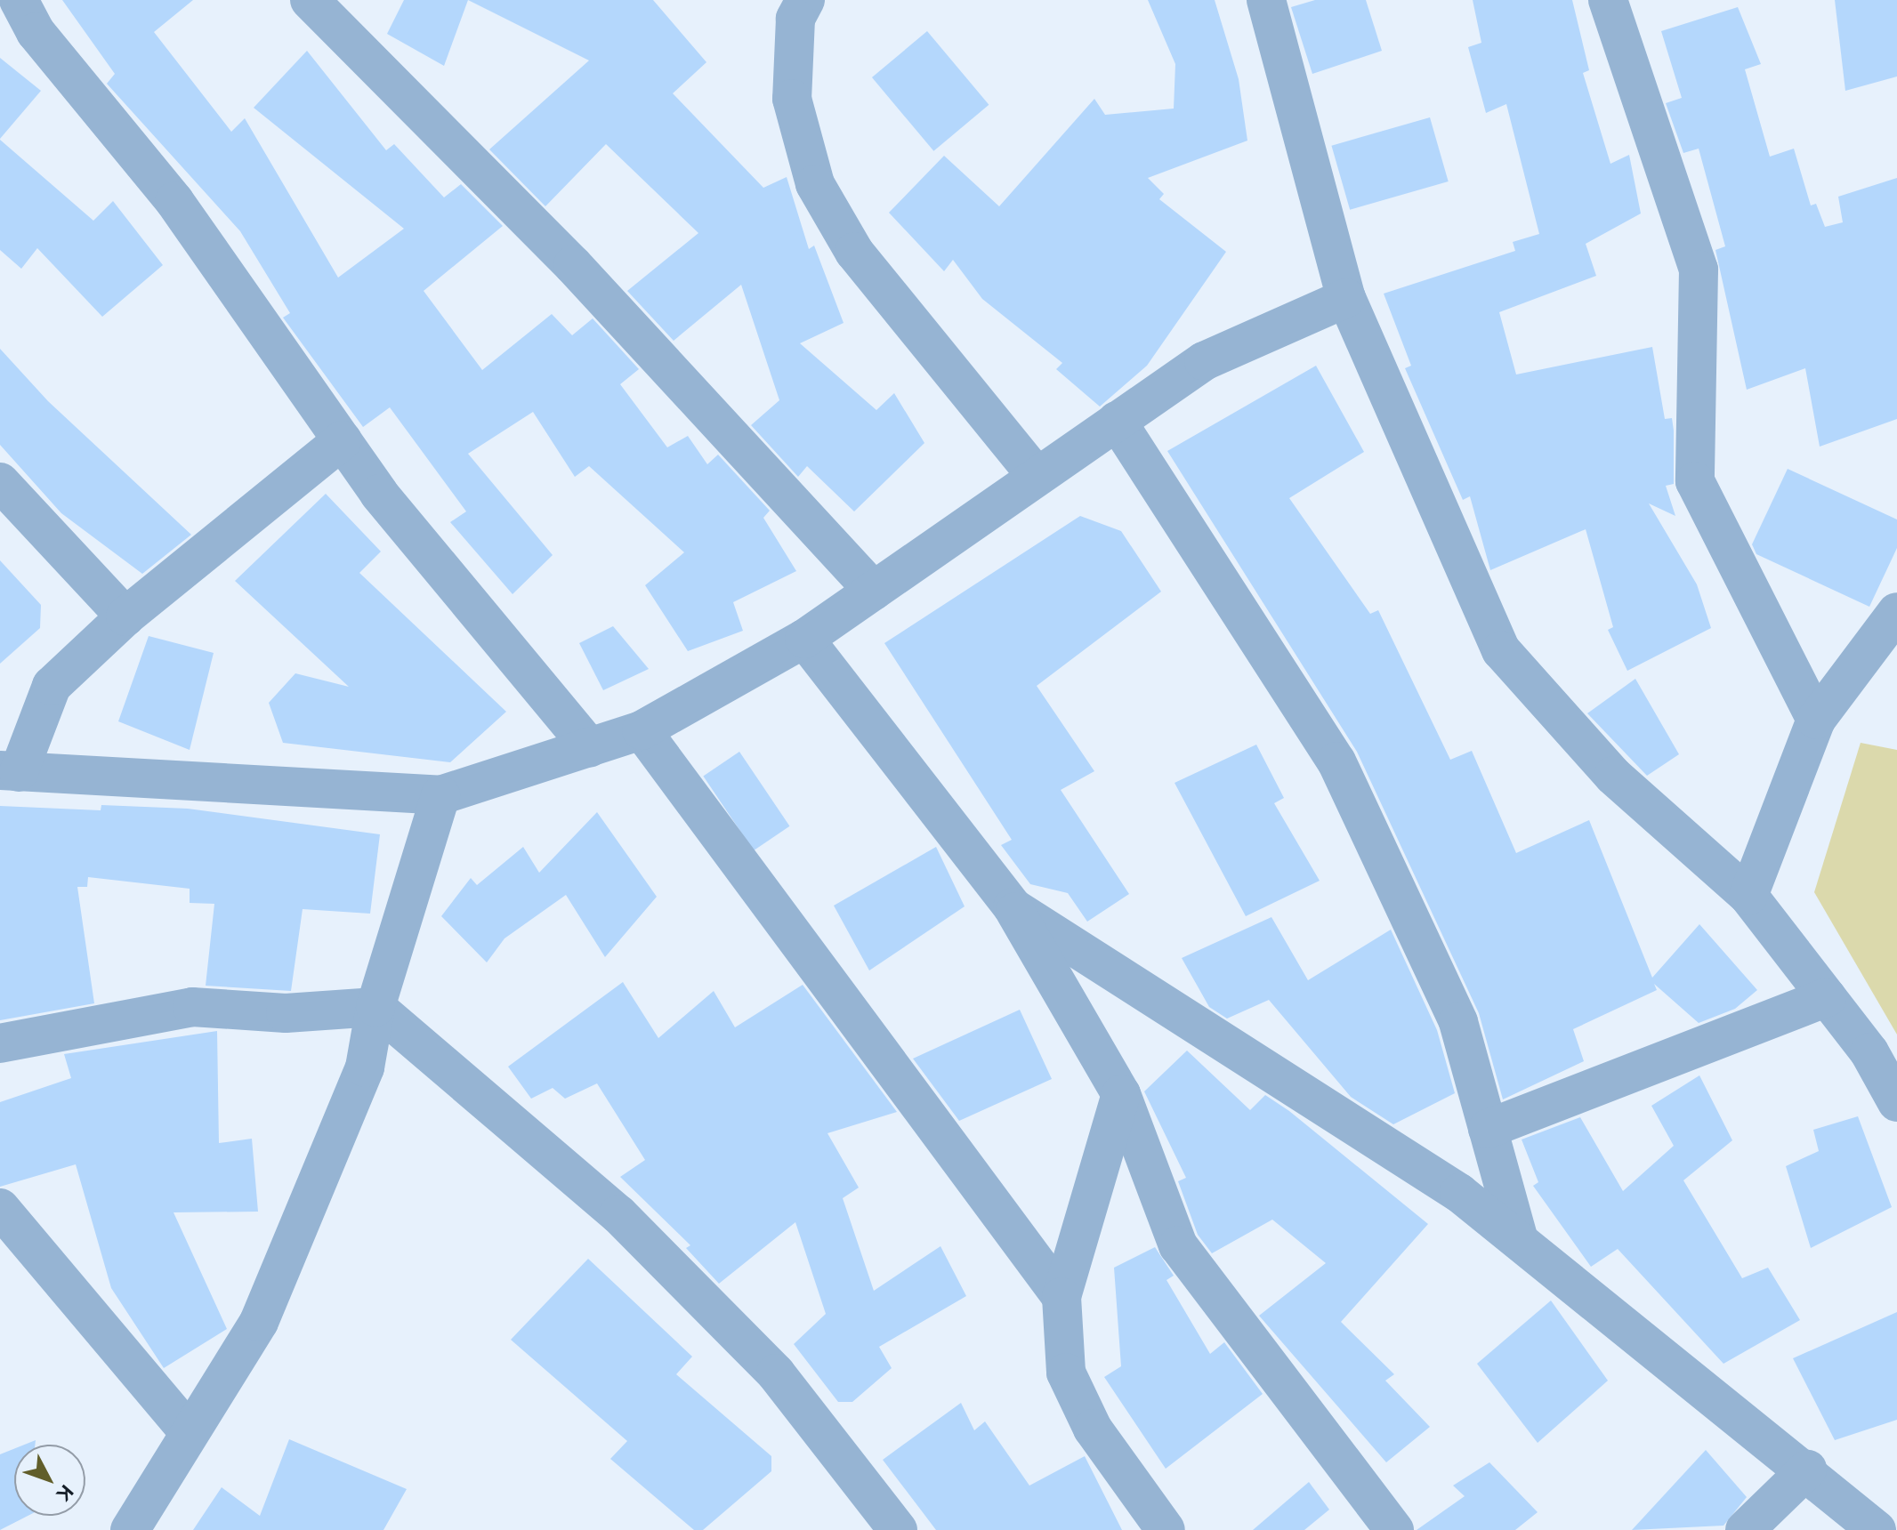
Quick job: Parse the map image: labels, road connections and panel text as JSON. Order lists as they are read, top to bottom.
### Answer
{
  "north": "bottom right"
}
